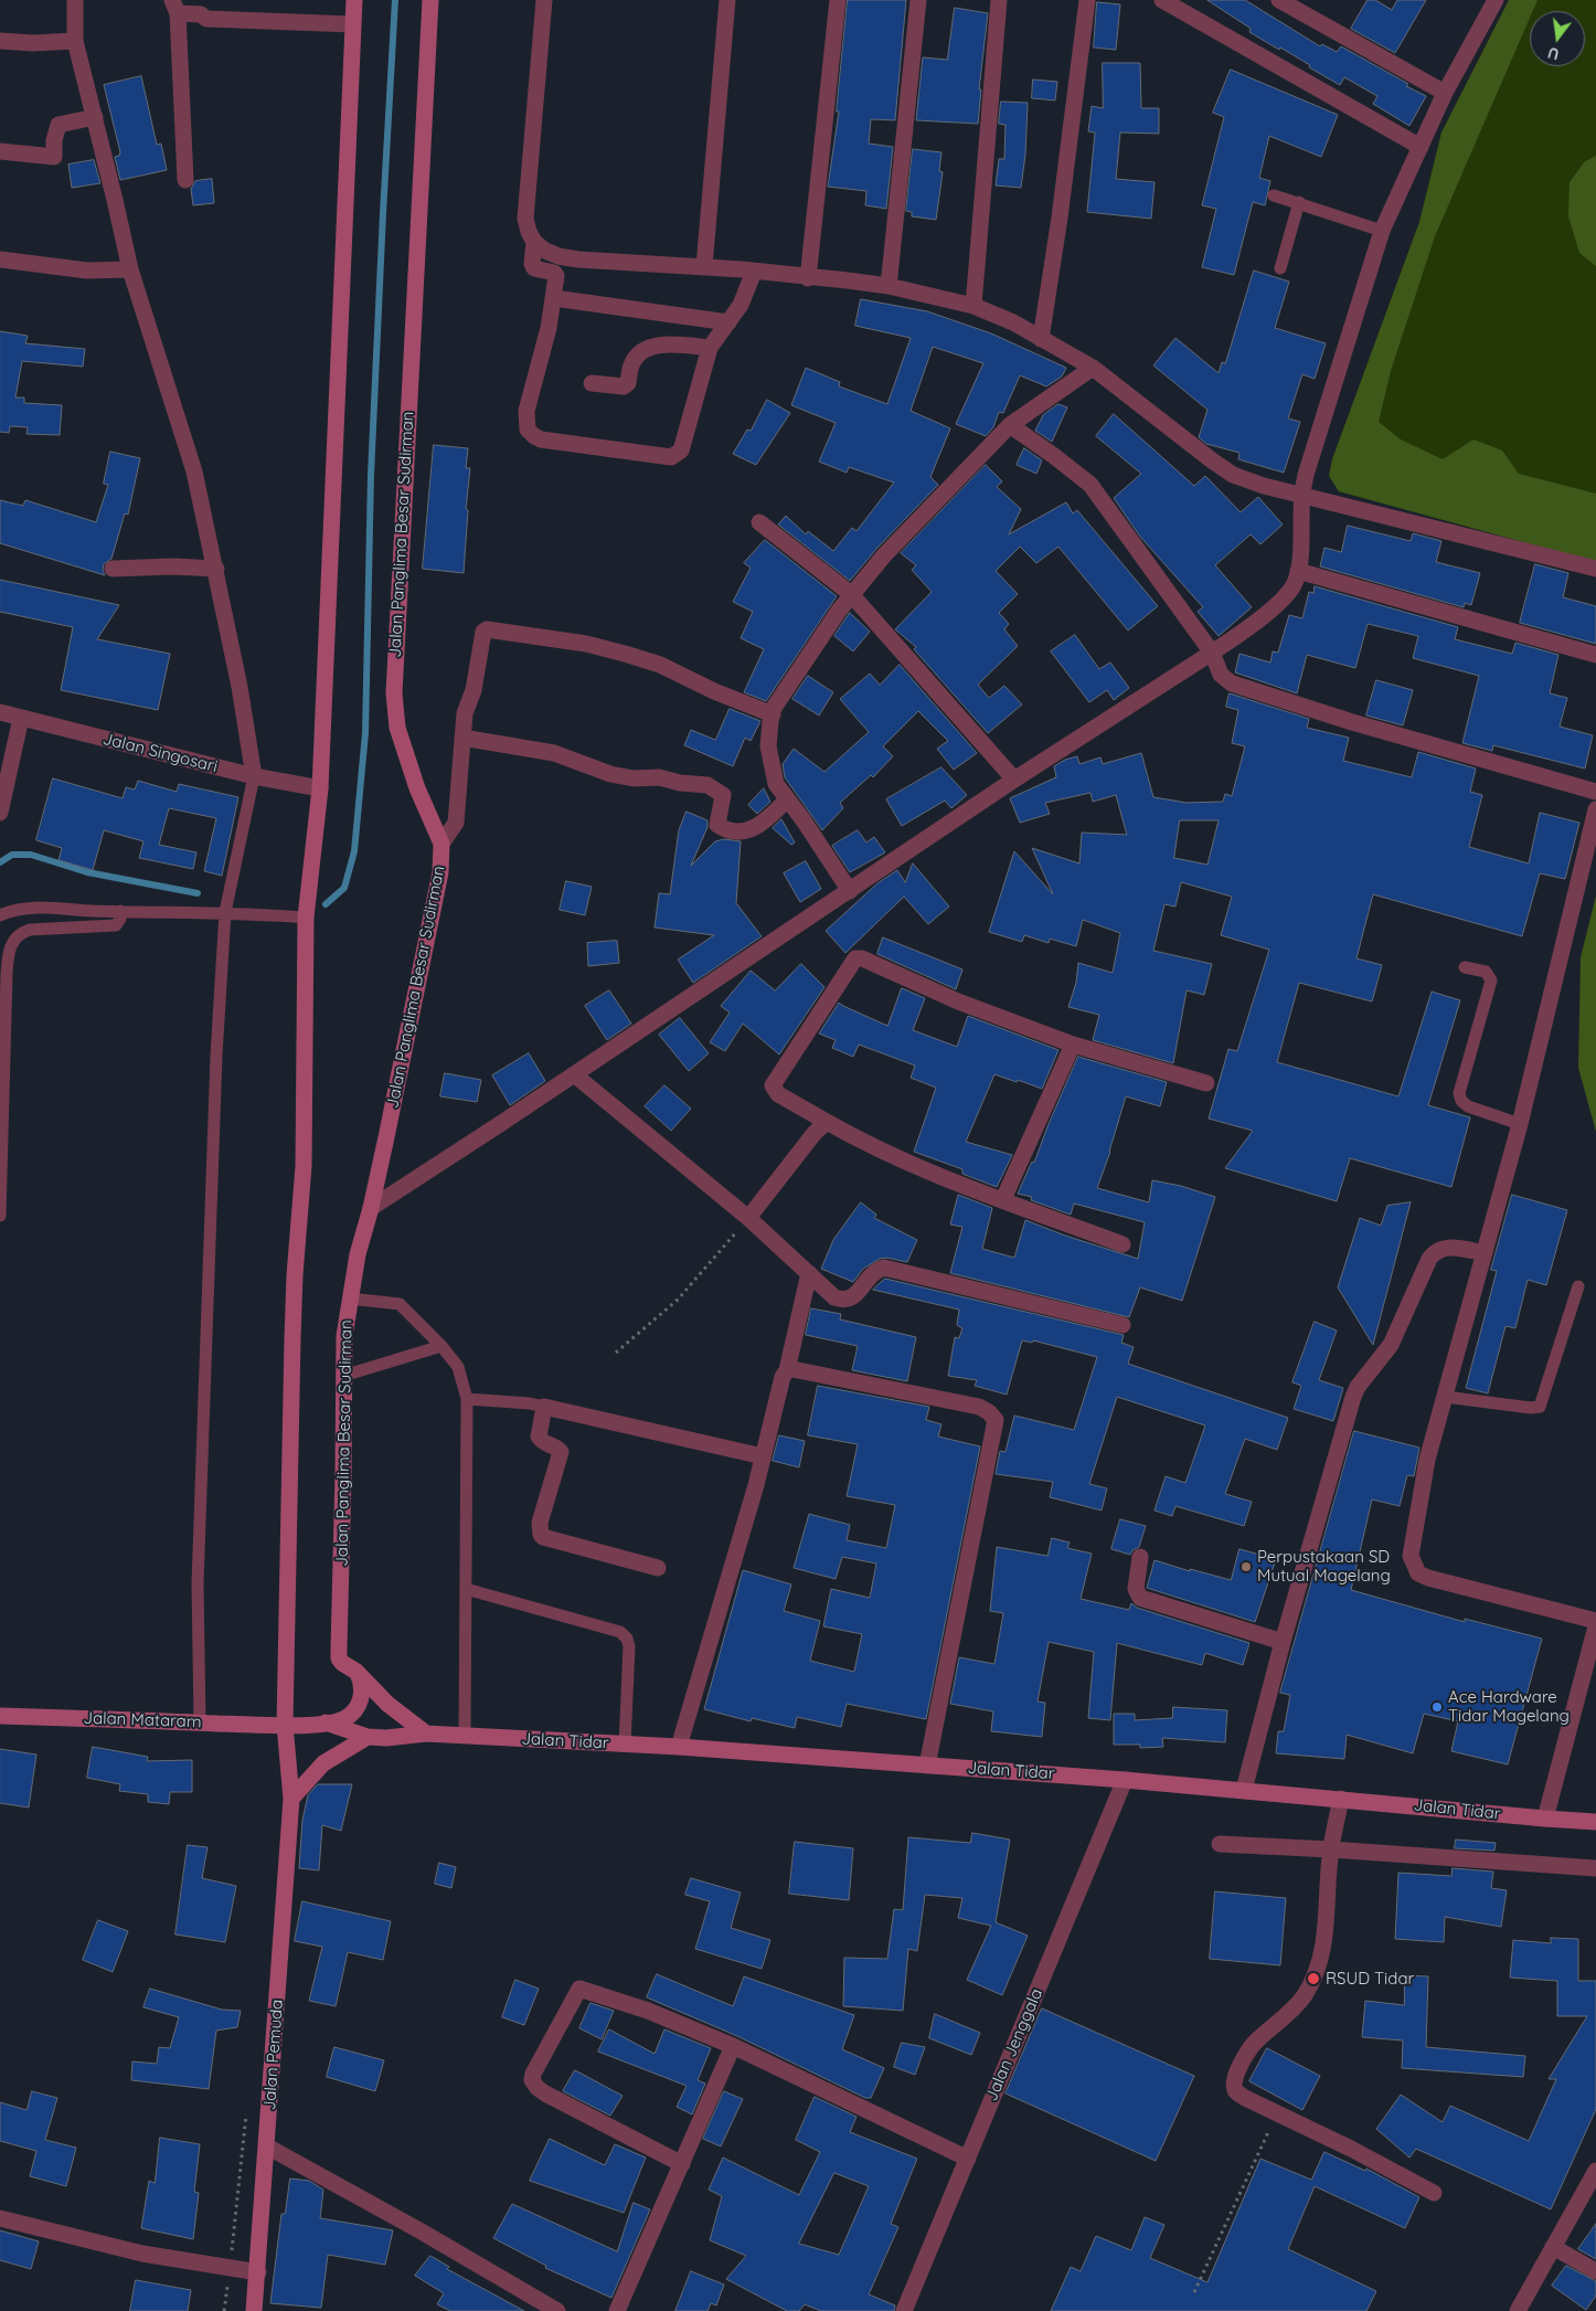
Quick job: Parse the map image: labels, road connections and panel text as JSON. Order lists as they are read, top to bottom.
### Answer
{
  "streets": {
    "main road": [
      "Jalan Panglima Besar Sudirman",
      "Jalan Mataram",
      "Jalan Tidar",
      "Jalan Pemuda"
    ],
    "street": ["Jalan Singosari", "Jalan Jenggala"]
  },
  "crossings": [
    ["Jalan Mataram", "Jalan Pemuda"],
    ["Jalan Tidar", "Jalan Jenggala"]
  ],
  "places": ["Perpustakaan SD Mutual Magelang", "Ace Hardware Tidar Magelang", "RSUD Tidar"],
  "north": "bottom"
}
